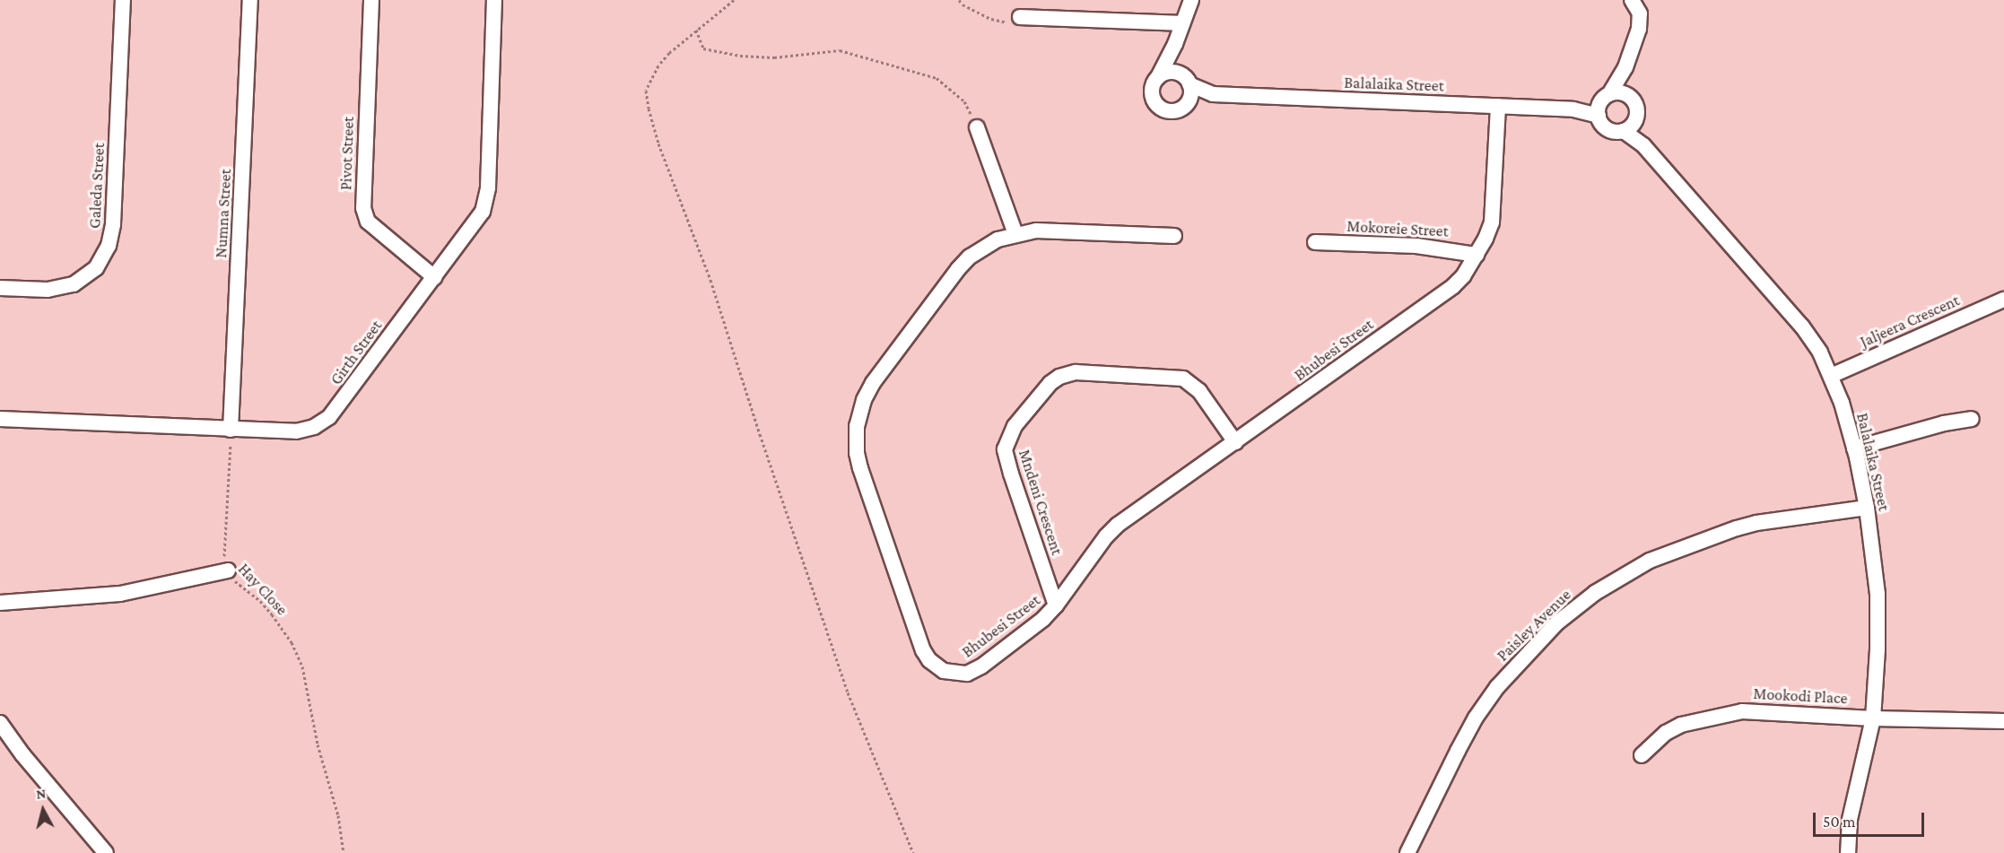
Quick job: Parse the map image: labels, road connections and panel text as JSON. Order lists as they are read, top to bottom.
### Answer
{
  "streets": {
    "street": [
      "Balalaika Street",
      "Pivot Street",
      "Galeda Street",
      "Numna Street",
      "Mokoreie Street",
      "Jaljeera Crescent",
      "Bhubesi Street",
      "Girth Street",
      "Mndeni Crescent",
      "Paisley Avenue",
      "Mookodi Place"
    ],
    "path": ["Hay Close"]
  },
  "crossings": [
    ["Balalaika Street", "Jaljeera Crescent"],
    ["Balalaika Street", "Bhubesi Street"],
    ["Balalaika Street", "Paisley Avenue"],
    ["Balalaika Street", "Mookodi Place"],
    ["Pivot Street", "Girth Street"],
    ["Numna Street", "Girth Street"],
    ["Numna Street", "Hay Close"],
    ["Mokoreie Street", "Bhubesi Street"],
    ["Bhubesi Street", "Mndeni Crescent"],
    ["Girth Street", "Hay Close"]
  ],
  "scale_bar": "50 m",
  "north": "top"
}
